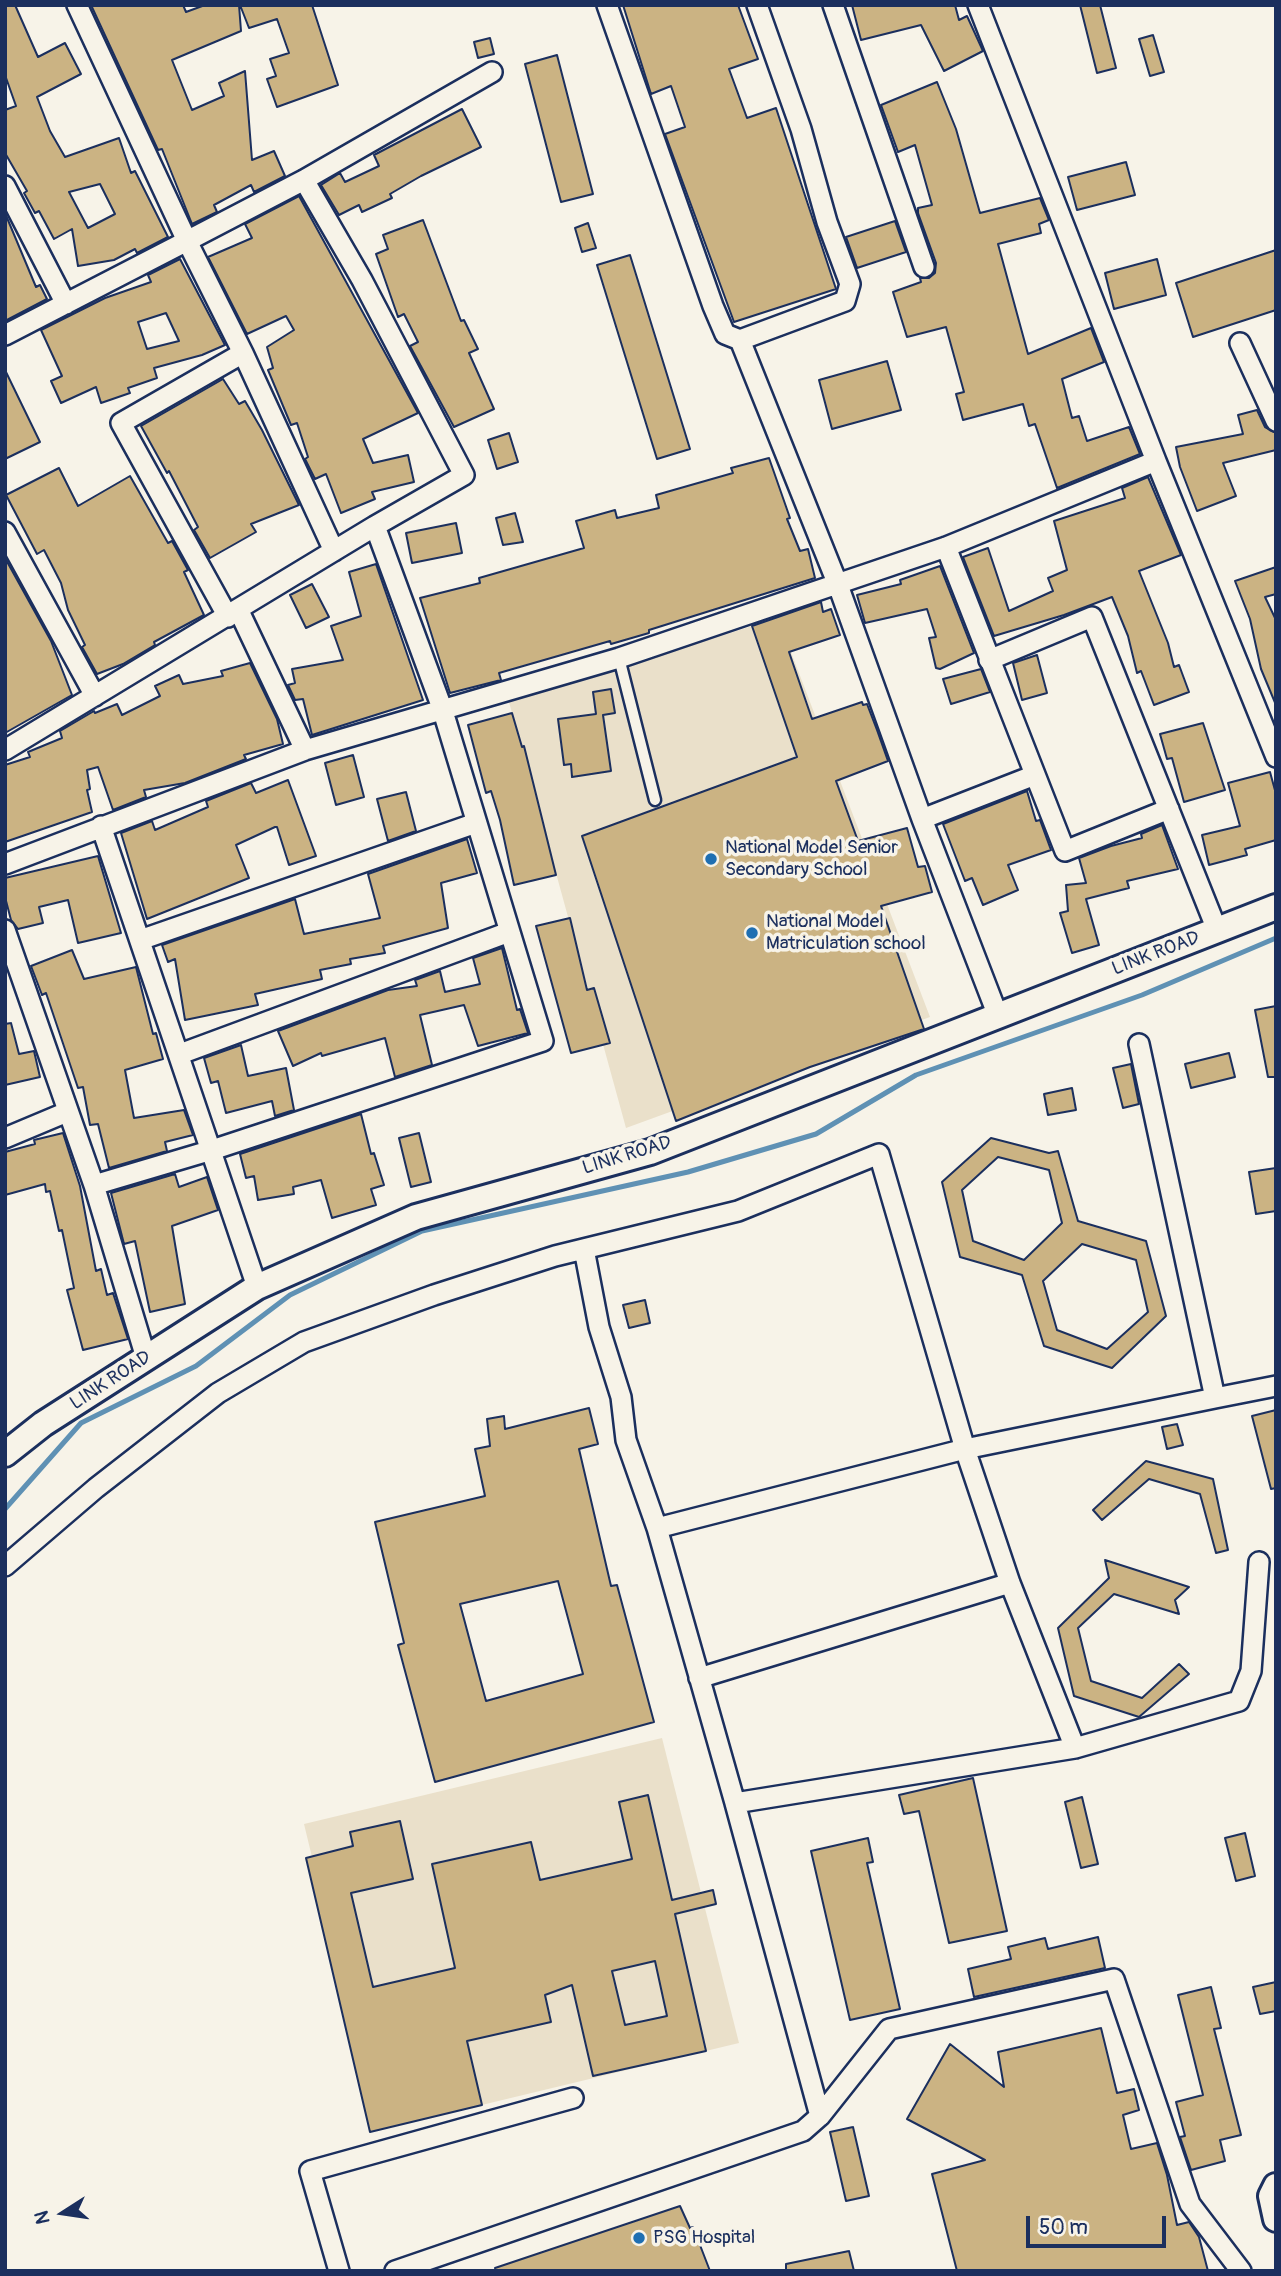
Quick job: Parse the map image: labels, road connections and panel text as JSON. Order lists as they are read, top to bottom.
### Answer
{
  "streets": {
    "street": ["LINK ROAD"]
  },
  "places": ["National Model Senior Secondary School", "National Model Matriculation school", "PSG Hospital"],
  "scale_bar": "50 m",
  "north": "left"
}
